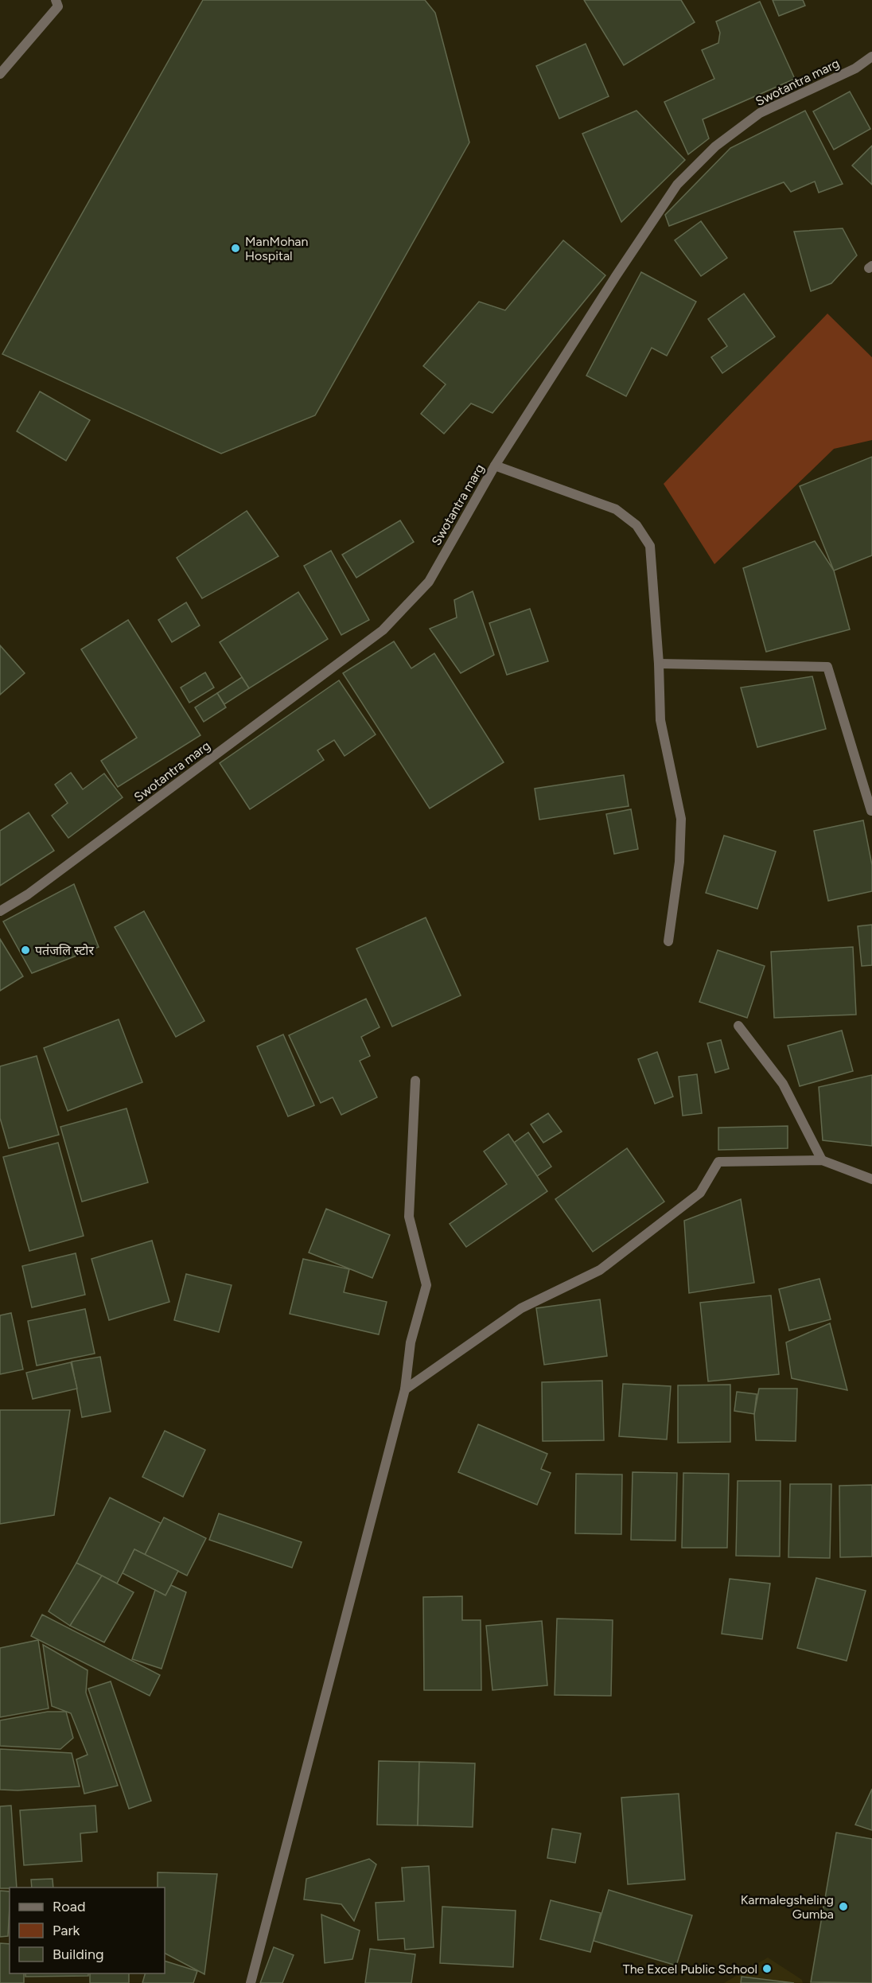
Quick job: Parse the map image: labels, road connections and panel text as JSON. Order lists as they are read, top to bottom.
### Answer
{
  "streets": {
    "street": ["Swotantra marg"]
  },
  "places": [
    "ManMohan Hospital",
    "पतंजलि स्टोर",
    "Karmalegsheling Gumba",
    "The Excel Public School"
  ],
  "legend": ["Road", "Park", "Building"]
}
